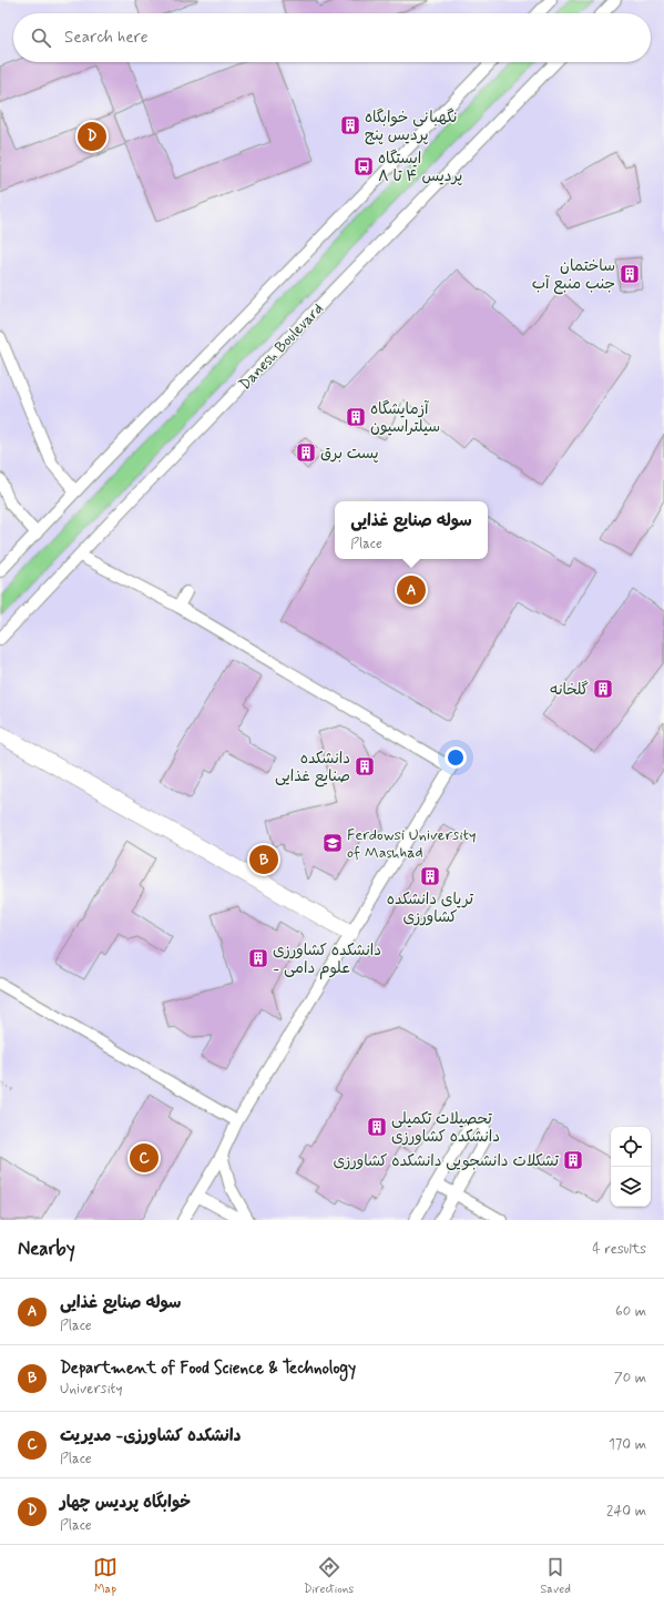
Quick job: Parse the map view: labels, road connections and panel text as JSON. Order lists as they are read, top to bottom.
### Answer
{
  "streets": {
    "lane": ["Danesh Boulevard"]
  },
  "places": {
    "building": [
      "نگهبانی خوابگاه پردیس پنج",
      "ساختمان جنب منبع آب",
      "آزمایشگاه سیلتراسیون",
      "پست برق",
      "گلخانه",
      "دانشکده صنایع غذایی",
      "تریای دانشکده کشاورزی",
      "دانشکده کشاورزی - علوم دامی",
      "تحصیلات تکمیلی دانشکده کشاورزی",
      "تشکلات دانشجویی دانشکده کشاورزی"
    ],
    "bus stop": ["ایستگاه پردیس ۴ تا ۸"],
    "school or university": ["Ferdowsi University of Mashhad"]
  },
  "page": {
    "search": "Search here",
    "pins": [
      "D",
      "A",
      "B",
      "C"
    ],
    "popup": ["سوله صنایع غذایی", "Place"],
    "heading": ["Nearby", "4 results"],
    "list": [
      {
        "mark": "A",
        "name": "سوله صنایع غذایی",
        "note": "Place",
        "value": "60 m"
      },
      {
        "mark": "B",
        "name": "Department of Food Science & Technology",
        "note": "University",
        "value": "70 m"
      },
      {
        "mark": "C",
        "name": "دانشکده کشاورزی- مدیریت",
        "note": "Place",
        "value": "170 m"
      },
      {
        "mark": "D",
        "name": "خوابگاه پردیس چهار",
        "note": "Place",
        "value": "240 m"
      }
    ],
    "nav": ["Map", "Directions", "Saved"]
  }
}
